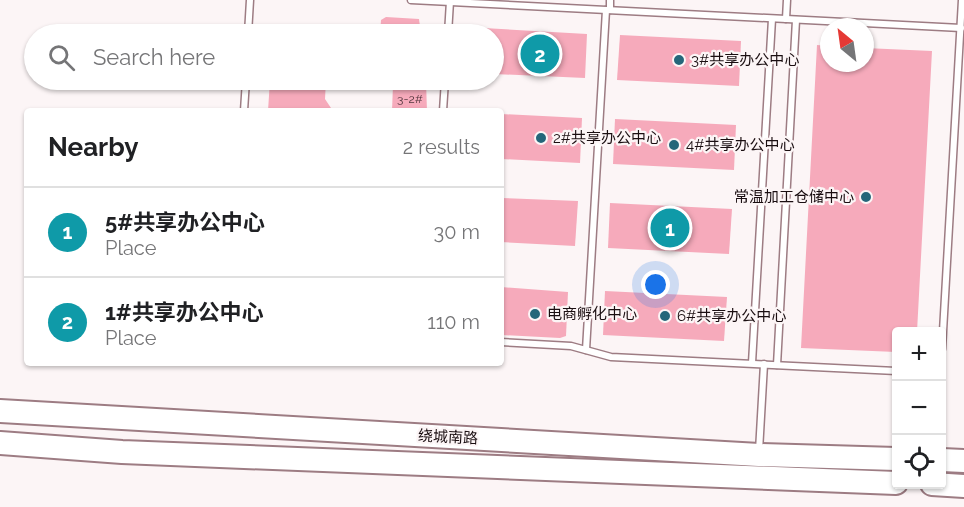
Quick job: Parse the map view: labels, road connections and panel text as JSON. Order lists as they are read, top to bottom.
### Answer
{
  "streets": {
    "highway": ["绕城南路"]
  },
  "places": [
    "3#共享办公中心",
    "2#共享办公中心",
    "4#共享办公中心",
    "常温加工仓储中心",
    "电商孵化中心",
    "6#共享办公中心"
  ],
  "house_numbers": ["3-2#"],
  "north": "top left",
  "page": {
    "search": "Search here",
    "pins": ["2", "1"],
    "heading": ["Nearby", "2 results"],
    "list": [
      {
        "mark": "1",
        "name": "5#共享办公中心",
        "note": "Place",
        "value": "30 m"
      },
      {
        "mark": "2",
        "name": "1#共享办公中心",
        "note": "Place",
        "value": "110 m"
      }
    ],
    "map_buttons": ["+", "−"]
  }
}
